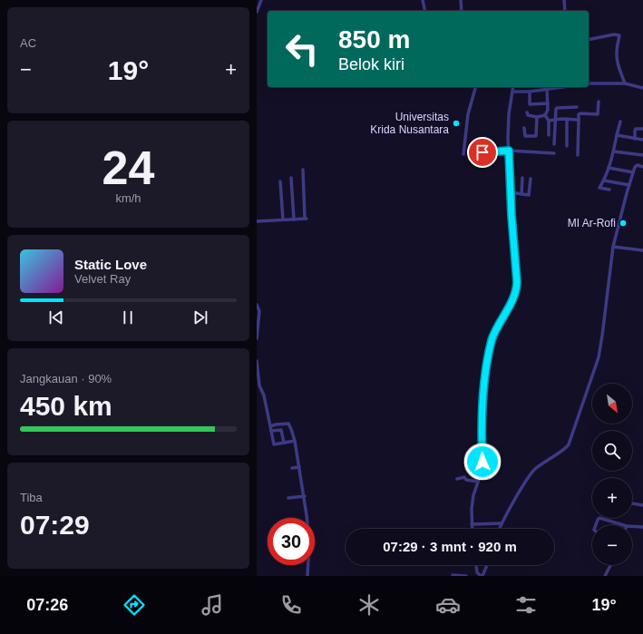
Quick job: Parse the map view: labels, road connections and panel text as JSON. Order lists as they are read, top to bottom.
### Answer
{
  "places": ["Universitas Krida Nusantara", "MI Ar-Rofi"],
  "north": "bottom right",
  "page": {
    "tile": [
      "AC",
      ["24", "km/h"],
      ["Jangkauan · 90%", "450 km"],
      ["Tiba", "07:29"]
    ],
    "turn": ["850 m", "Belok kiri"],
    "heat": ["−", "19°", "+"],
    "song": ["Static Love", "Velvet Ray"],
    "map_buttons": ["+", "−"],
    "limit": "30",
    "trip": "07:29 · 3 mnt · 920 m",
    "tabs": ["07:26", "19°"]
  }
}
